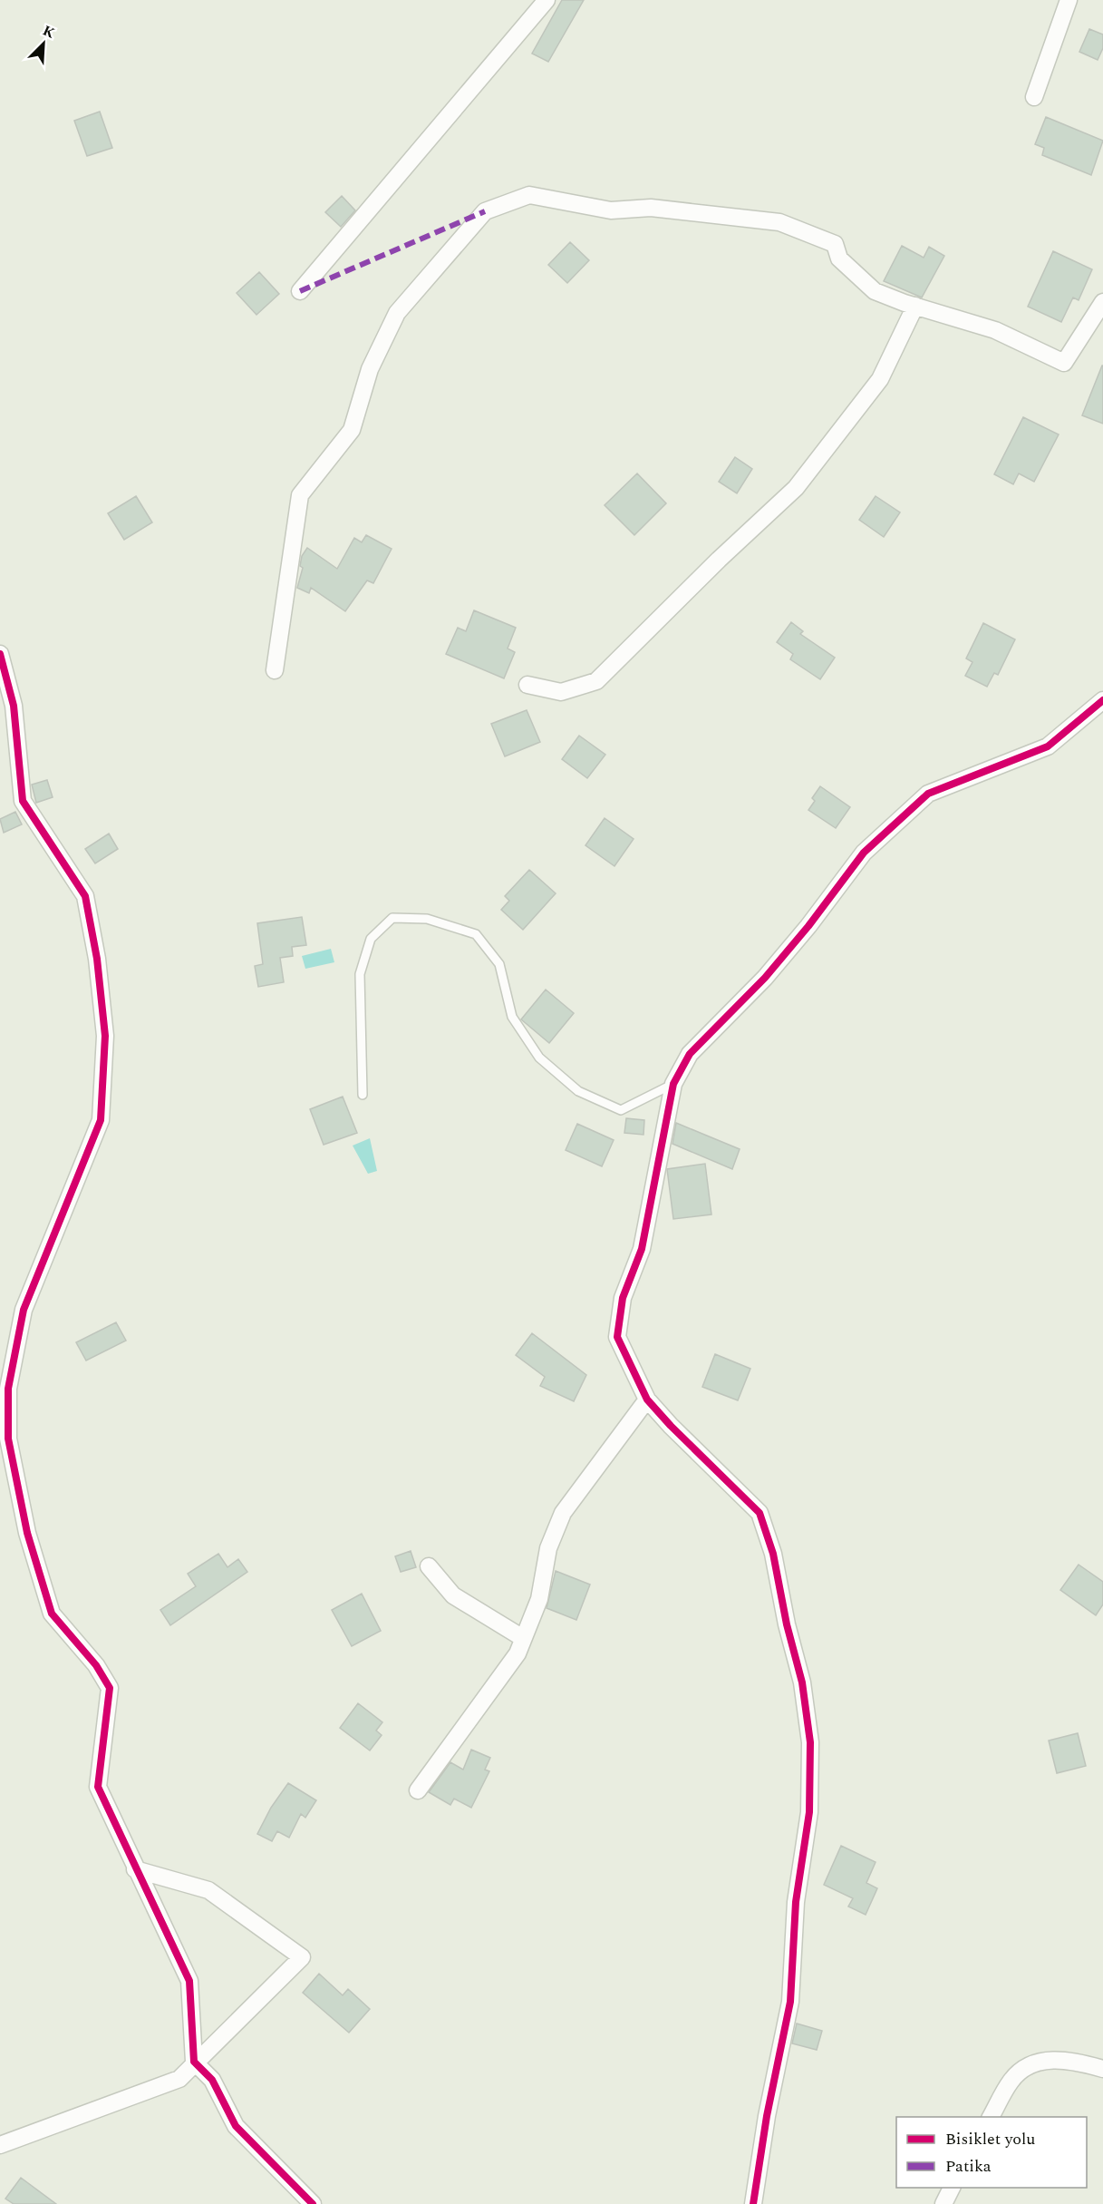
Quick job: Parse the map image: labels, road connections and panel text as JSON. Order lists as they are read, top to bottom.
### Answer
{
  "legend": ["Bisiklet yolu", "Patika"],
  "north": "top right"
}
